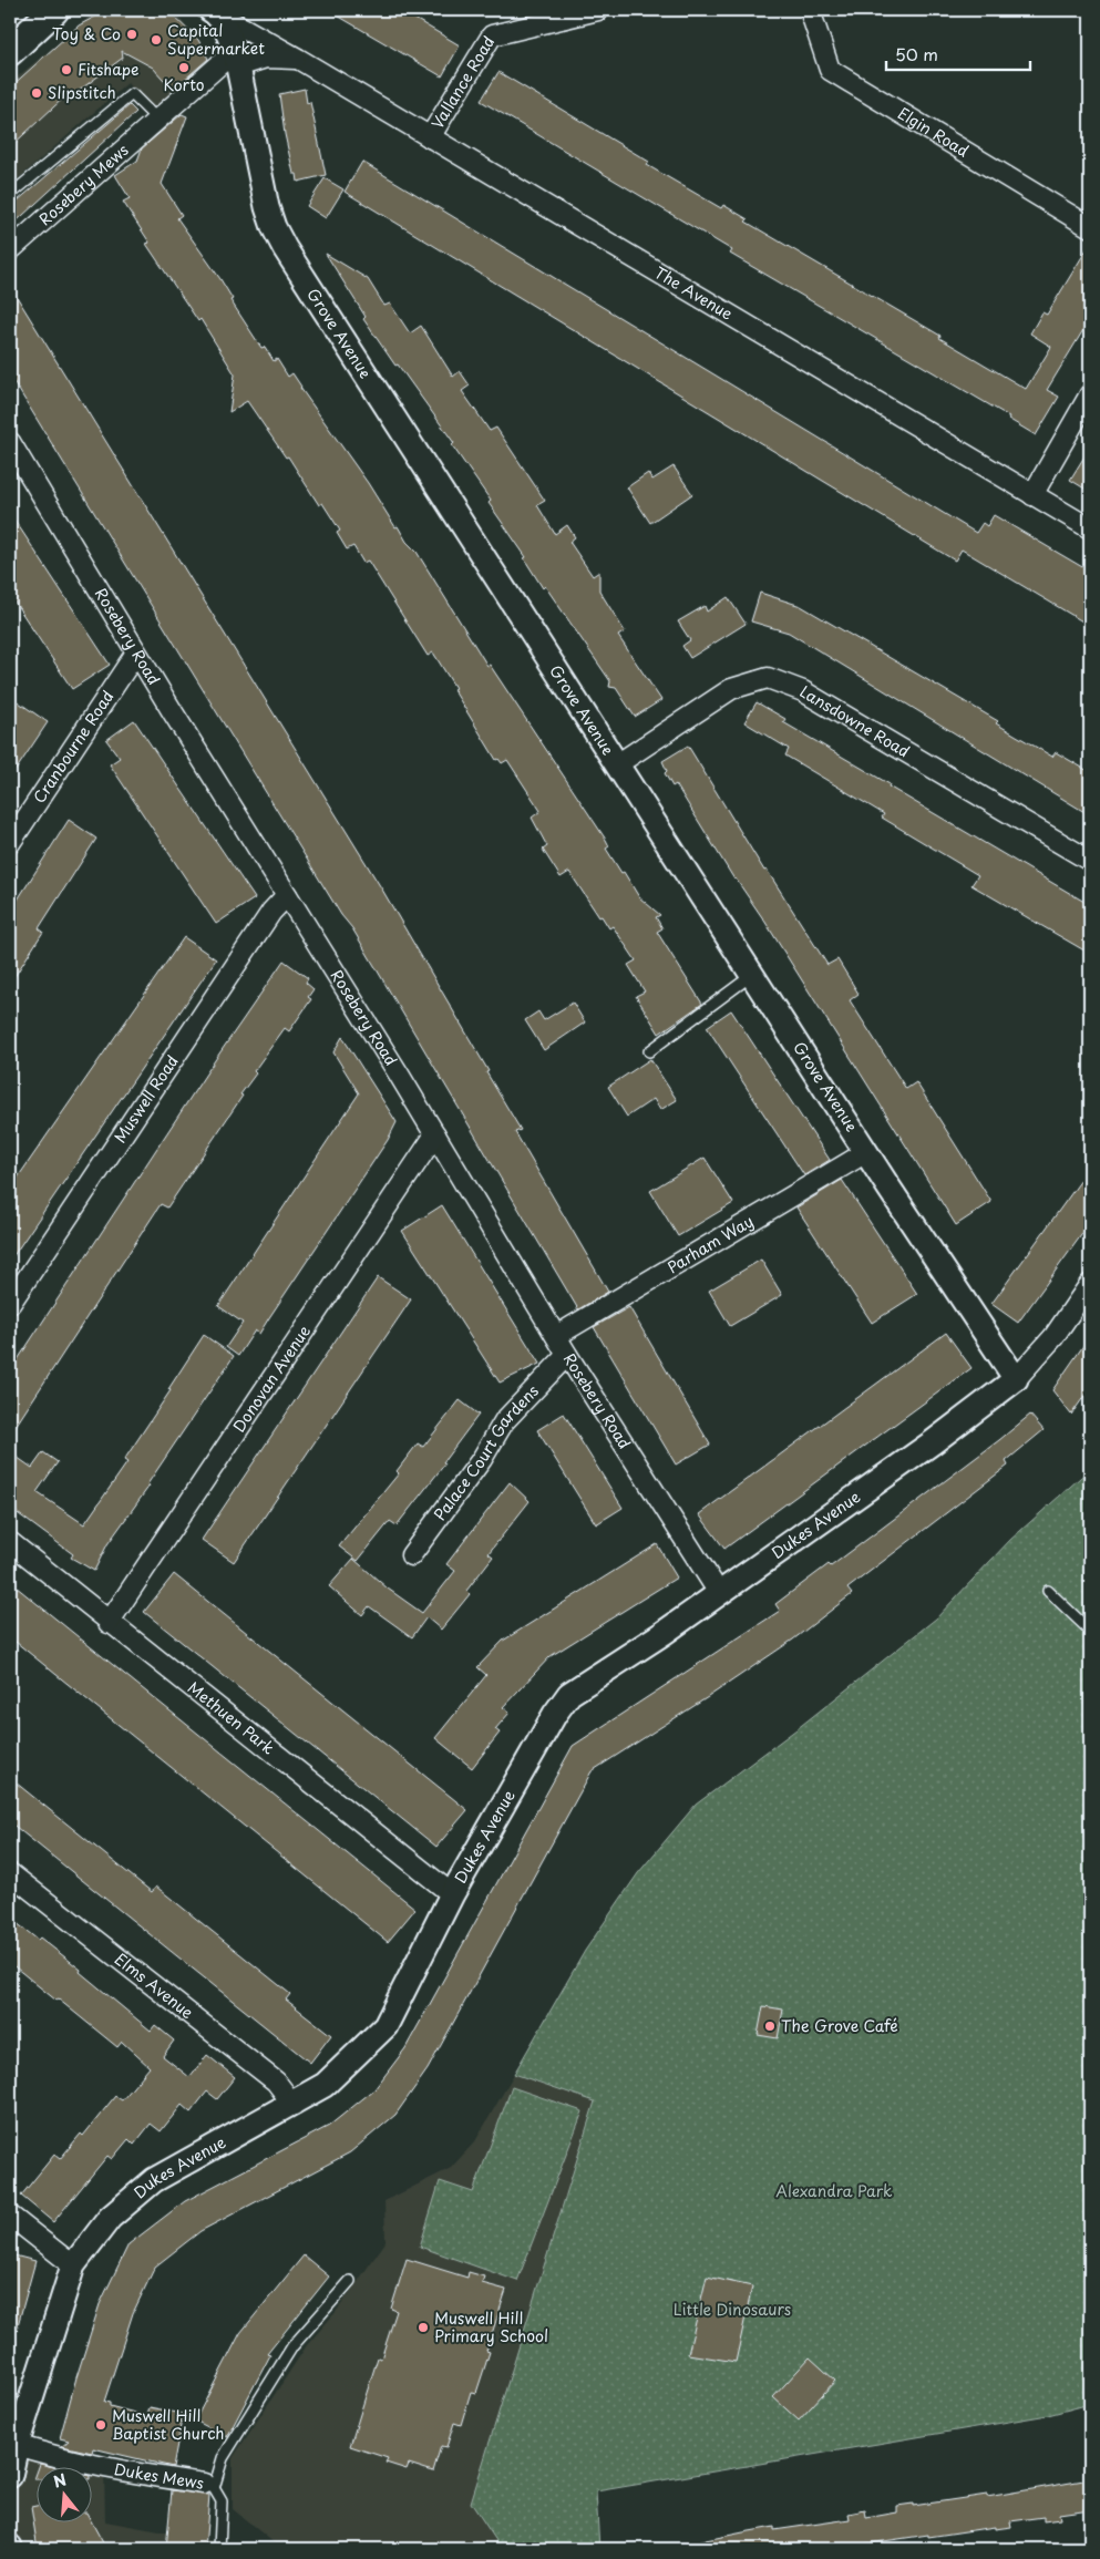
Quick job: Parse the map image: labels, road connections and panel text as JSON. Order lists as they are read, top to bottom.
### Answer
{
  "streets": {
    "street": [
      "Vallance Road",
      "Elgin Road",
      "Rosebery Mews",
      "The Avenue",
      "Grove Avenue",
      "Rosebery Road",
      "Lansdowne Road",
      "Cranbourne Road",
      "Muswell Road",
      "Parham Way",
      "Donovan Avenue",
      "Palace Court Gardens",
      "Dukes Avenue",
      "Methuen Park",
      "Elms Avenue",
      "Dukes Mews"
    ]
  },
  "crossings": [
    ["Vallance Road", "The Avenue"],
    ["Rosebery Mews", "The Avenue"],
    ["Rosebery Mews", "Grove Avenue"],
    ["The Avenue", "Grove Avenue"],
    ["Grove Avenue", "Lansdowne Road"],
    ["Grove Avenue", "Parham Way"],
    ["Grove Avenue", "Dukes Avenue"],
    ["Rosebery Road", "Cranbourne Road"],
    ["Rosebery Road", "Muswell Road"],
    ["Rosebery Road", "Parham Way"],
    ["Rosebery Road", "Donovan Avenue"],
    ["Rosebery Road", "Palace Court Gardens"],
    ["Rosebery Road", "Dukes Avenue"],
    ["Donovan Avenue", "Methuen Park"],
    ["Dukes Avenue", "Methuen Park"],
    ["Dukes Avenue", "Elms Avenue"],
    ["Dukes Avenue", "Dukes Mews"]
  ],
  "parks": ["Alexandra Park", "Little Dinosaurs"],
  "places": [
    "Toy & Co",
    "Capital Supermarket",
    "Korto",
    "Fitshape",
    "Slipstitch",
    "The Grove Café",
    "Muswell Hill Primary School",
    "Muswell Hill Baptist Church"
  ],
  "scale_bar": "50 m",
  "north": "top"
}
